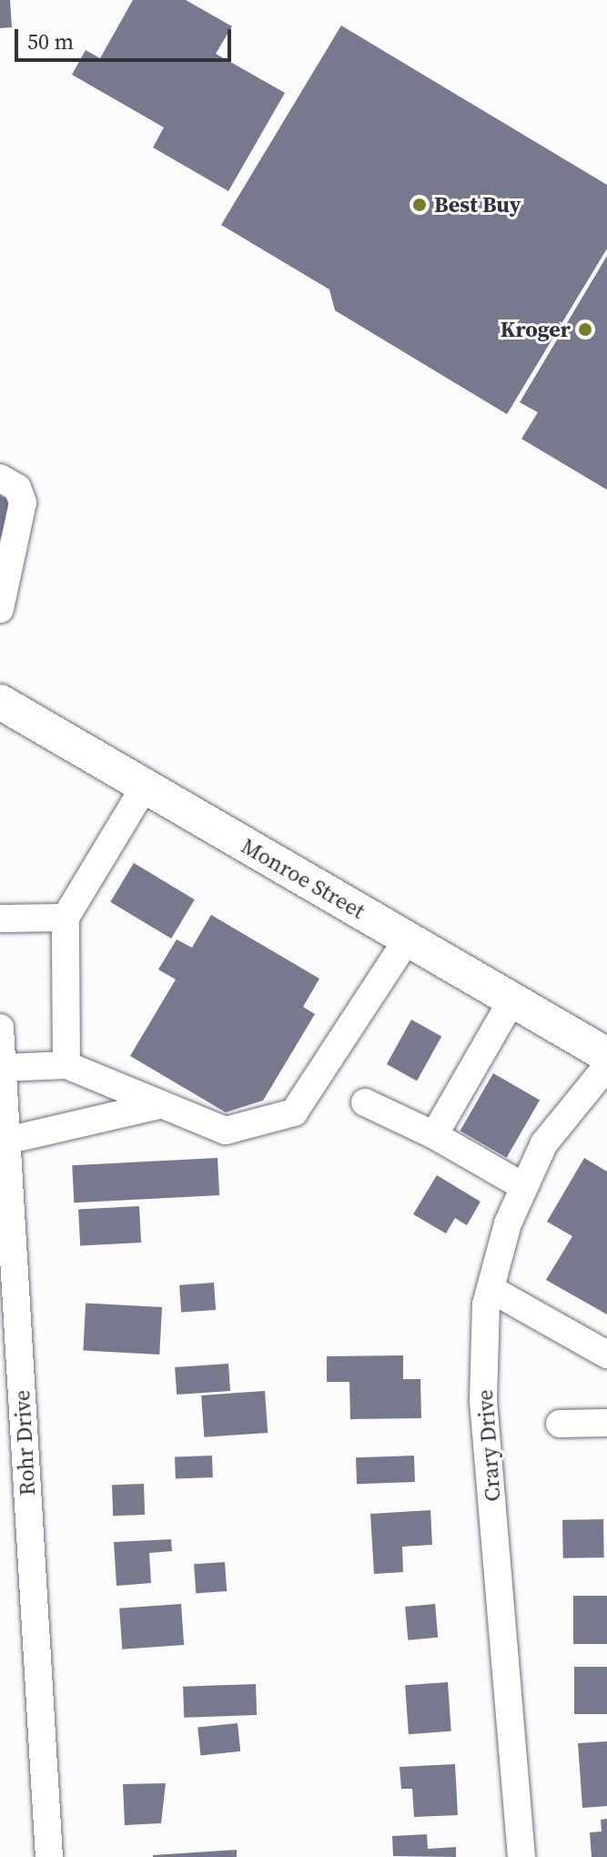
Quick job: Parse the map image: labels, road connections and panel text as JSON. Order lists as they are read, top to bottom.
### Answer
{
  "streets": {
    "main road": ["Monroe Street"],
    "street": ["Rohr Drive", "Crary Drive"]
  },
  "places": ["Best Buy", "Kroger"],
  "scale_bar": "50 m"
}
